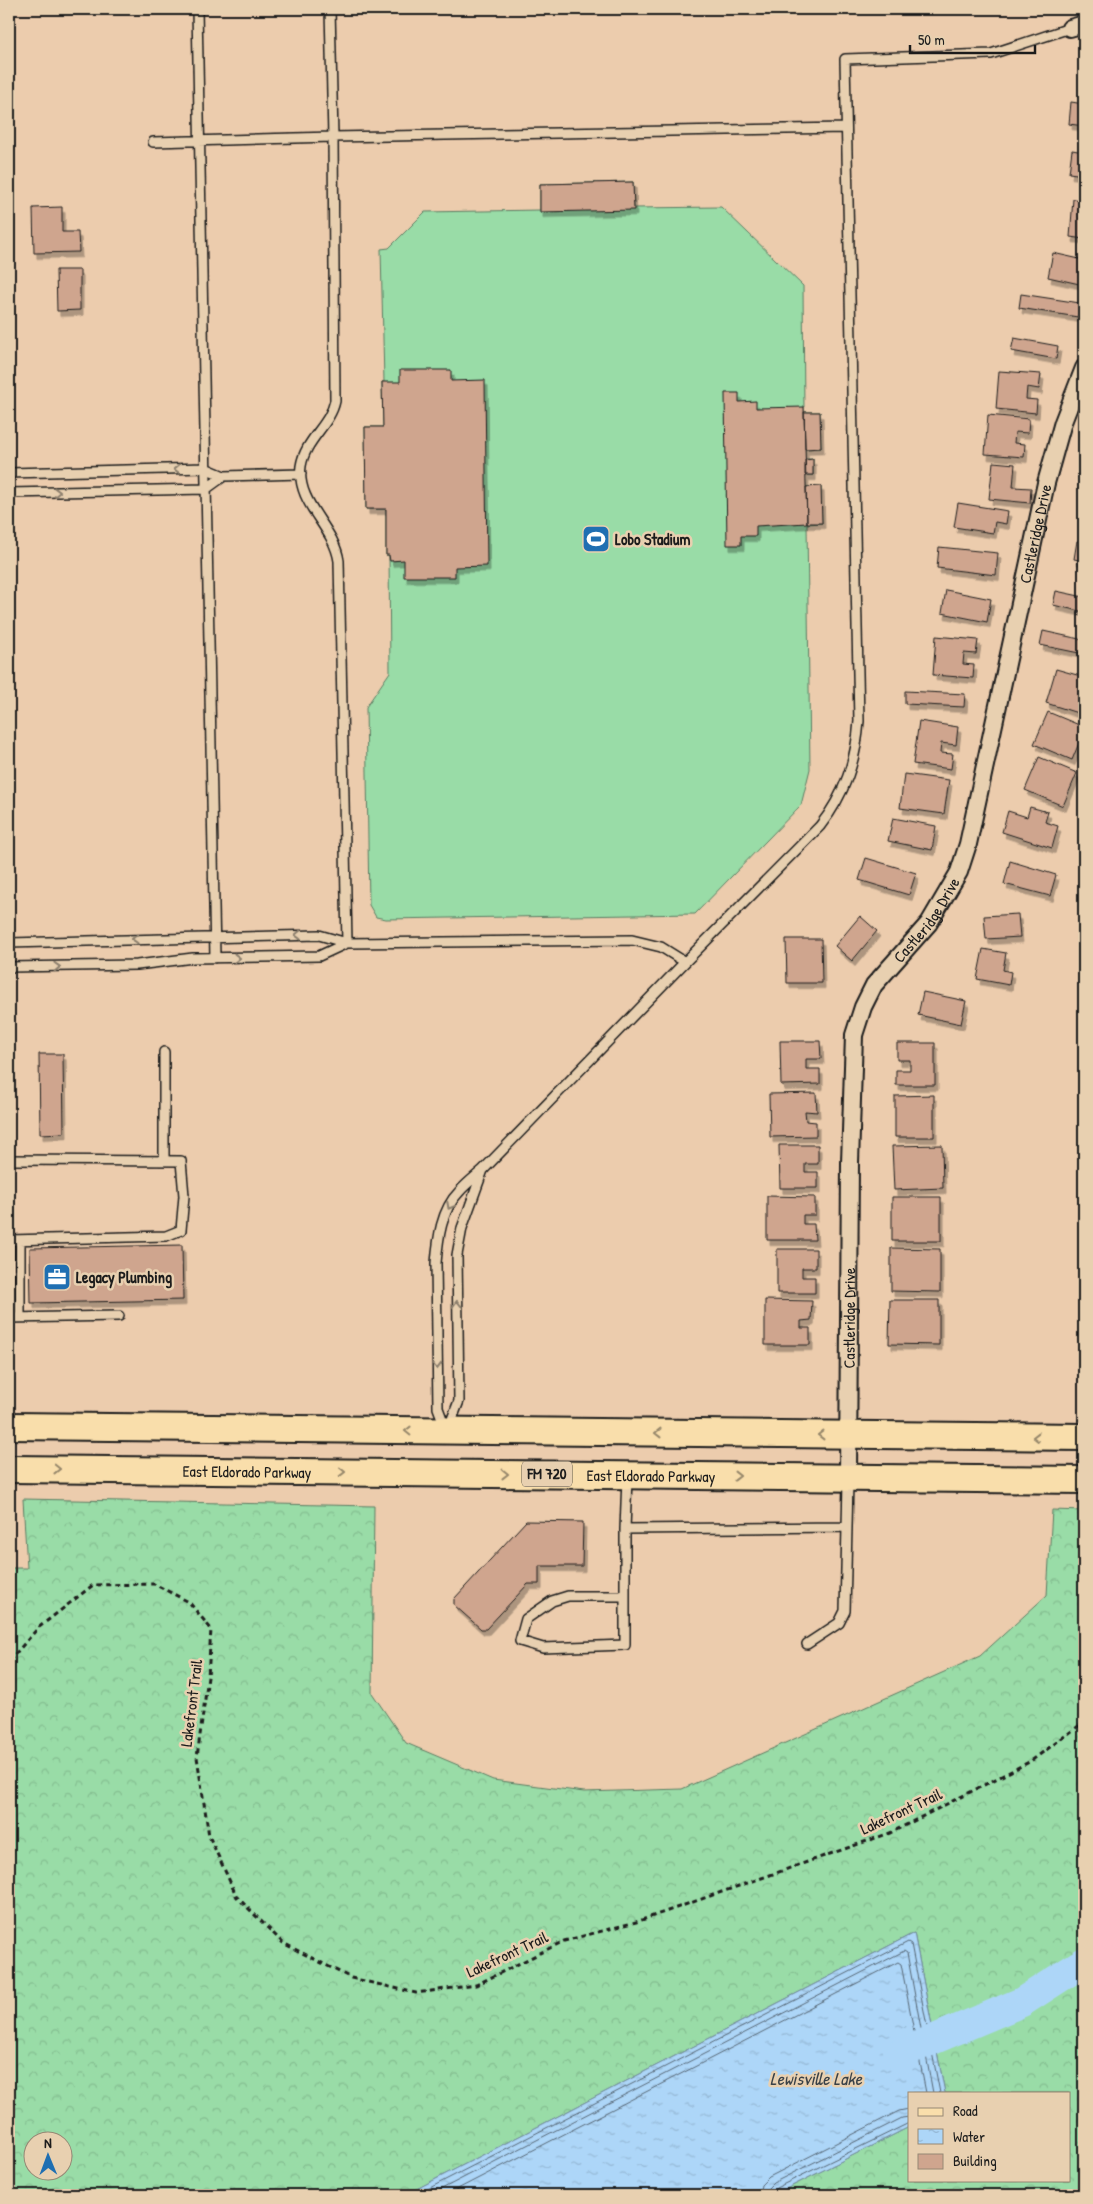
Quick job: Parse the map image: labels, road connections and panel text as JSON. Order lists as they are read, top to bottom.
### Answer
{
  "streets": {
    "main road": ["East Eldorado Parkway", "FM 720"],
    "street": ["Castleridge Drive"],
    "path": ["Lakefront Trail"]
  },
  "crossings": [
    ["Castleridge Drive", "East Eldorado Parkway"]
  ],
  "water": ["Lewisville Lake"],
  "places": {
    "sports": ["Lobo Stadium"],
    "office": ["Legacy Plumbing"]
  },
  "legend": ["Road", "Water", "Building"],
  "scale_bar": "50 m",
  "north": "top"
}
